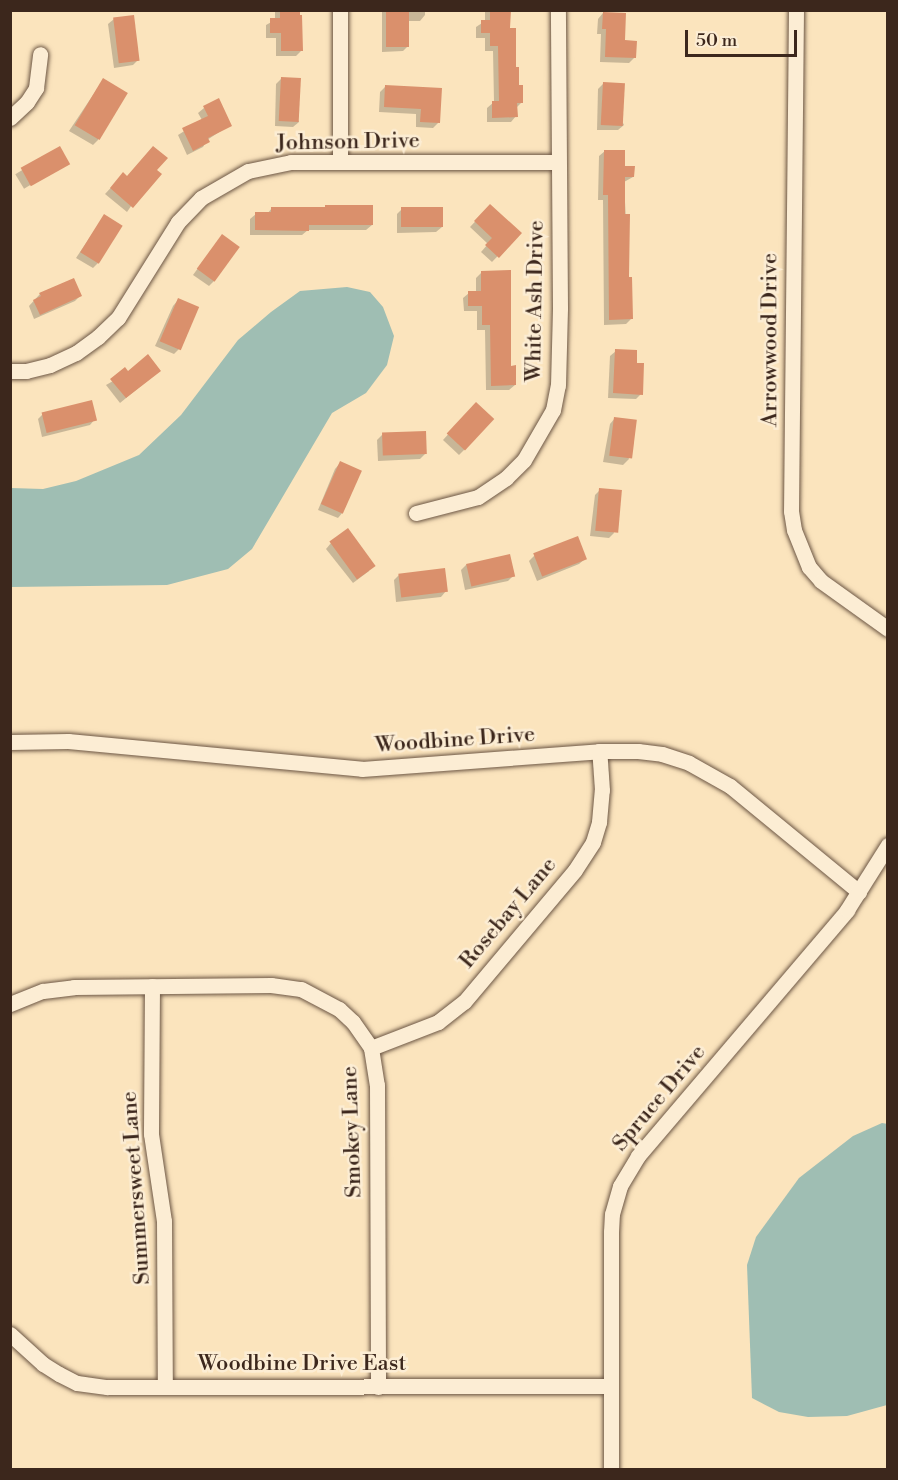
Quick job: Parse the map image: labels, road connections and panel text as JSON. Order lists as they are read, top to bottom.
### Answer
{
  "streets": {
    "street": [
      "Johnson Drive",
      "White Ash Drive",
      "Arrowwood Drive",
      "Woodbine Drive",
      "Rosebay Lane",
      "Spruce Drive",
      "Smokey Lane",
      "Summersweet Lane",
      "Woodbine Drive East"
    ]
  },
  "crossings": [
    ["Johnson Drive", "White Ash Drive"],
    ["Woodbine Drive", "Rosebay Lane"],
    ["Woodbine Drive", "Spruce Drive"],
    ["Rosebay Lane", "Smokey Lane"],
    ["Spruce Drive", "Woodbine Drive East"],
    ["Smokey Lane", "Summersweet Lane"],
    ["Smokey Lane", "Woodbine Drive East"],
    ["Summersweet Lane", "Woodbine Drive East"]
  ],
  "scale_bar": "50 m"
}
